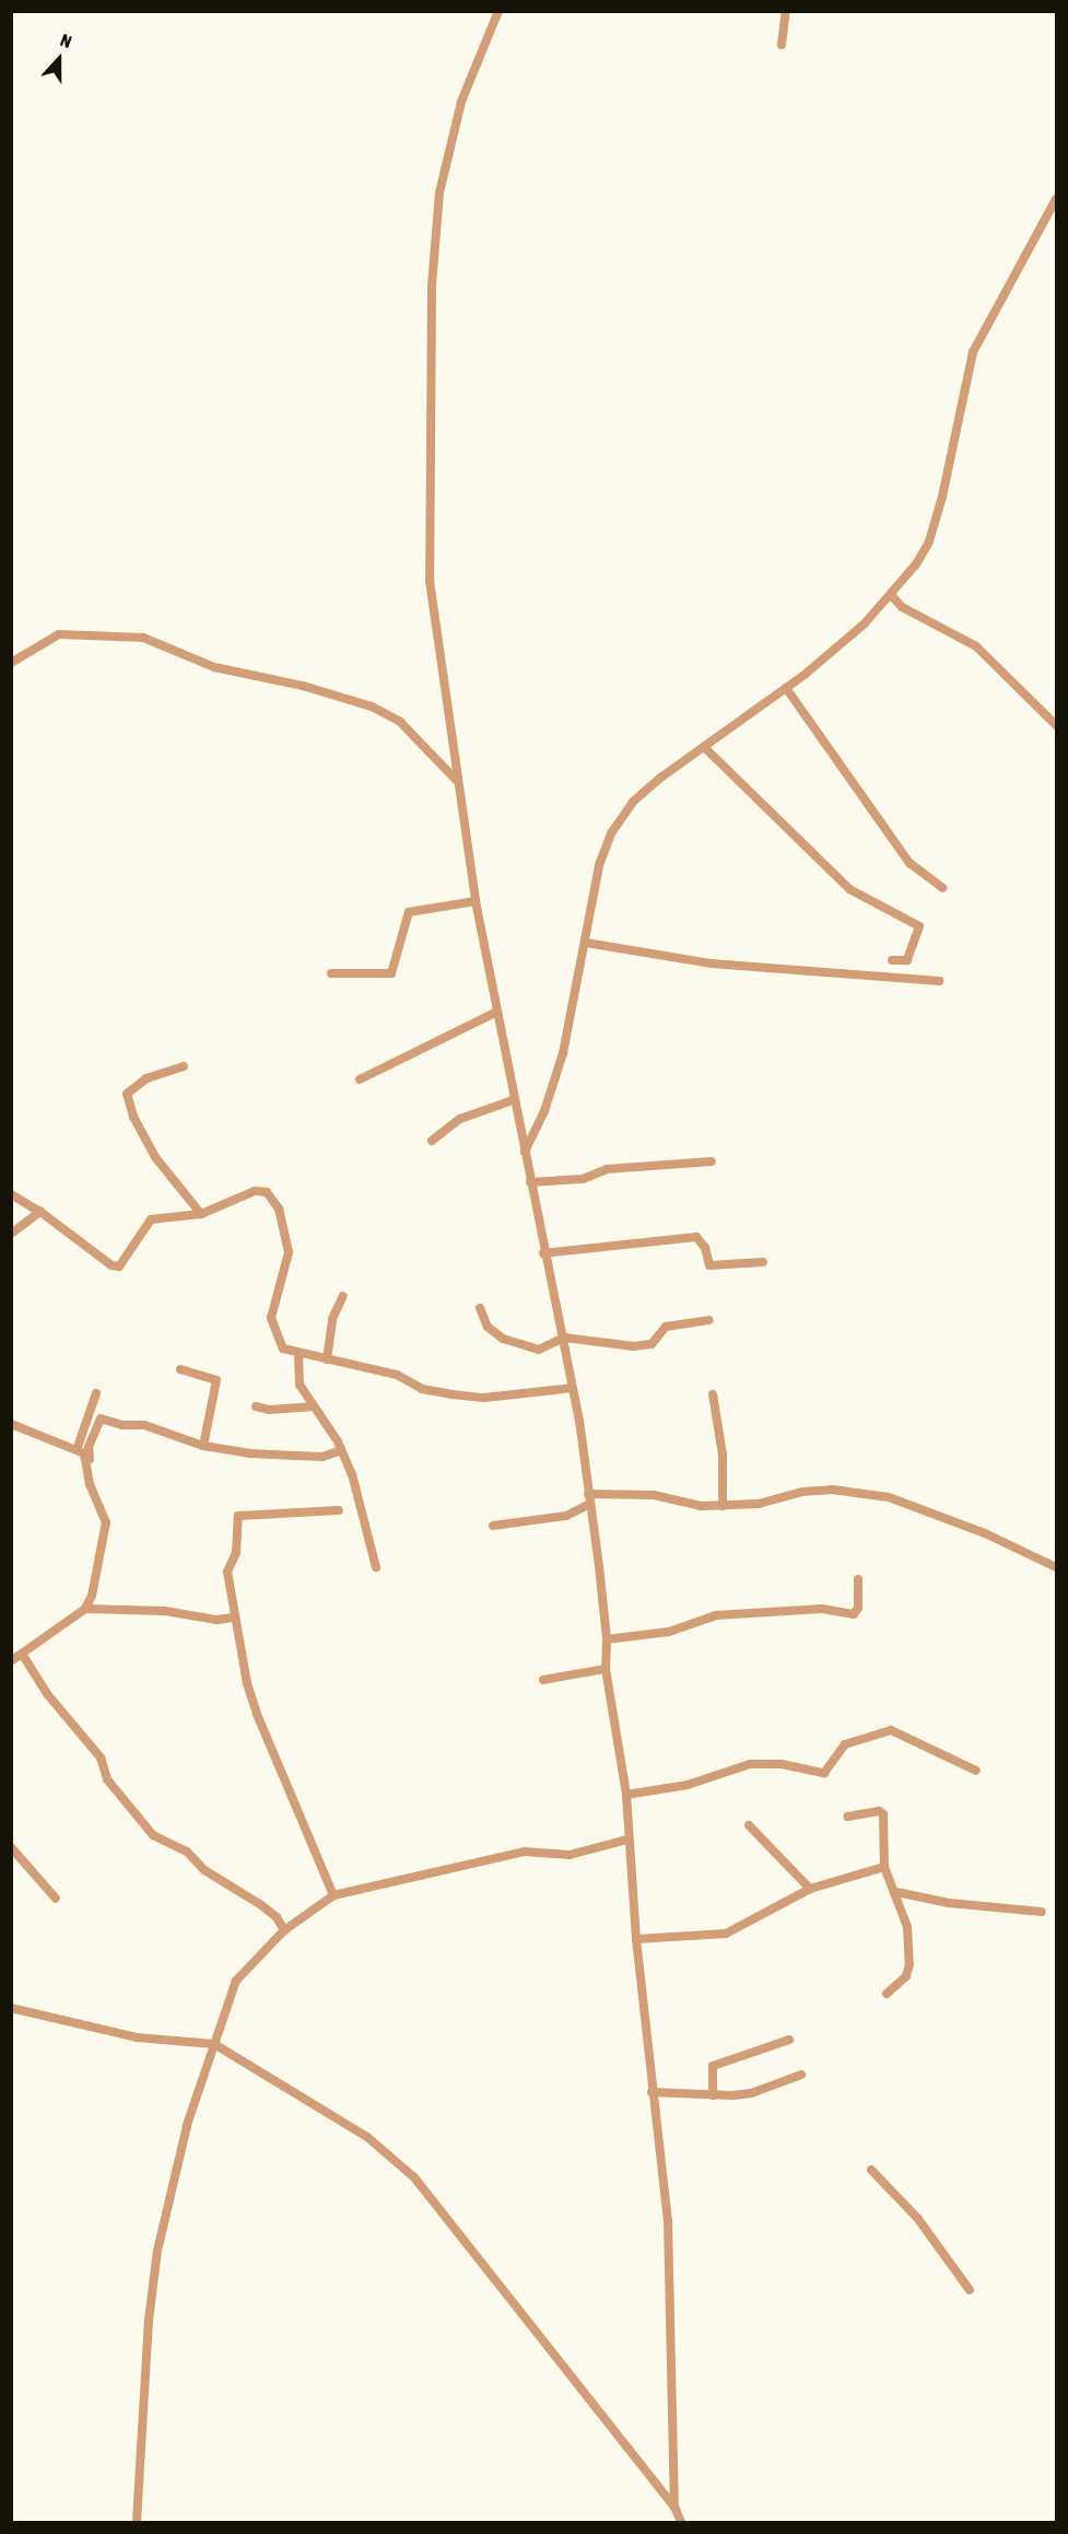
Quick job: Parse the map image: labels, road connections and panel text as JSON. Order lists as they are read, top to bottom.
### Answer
{
  "north": "top"
}
